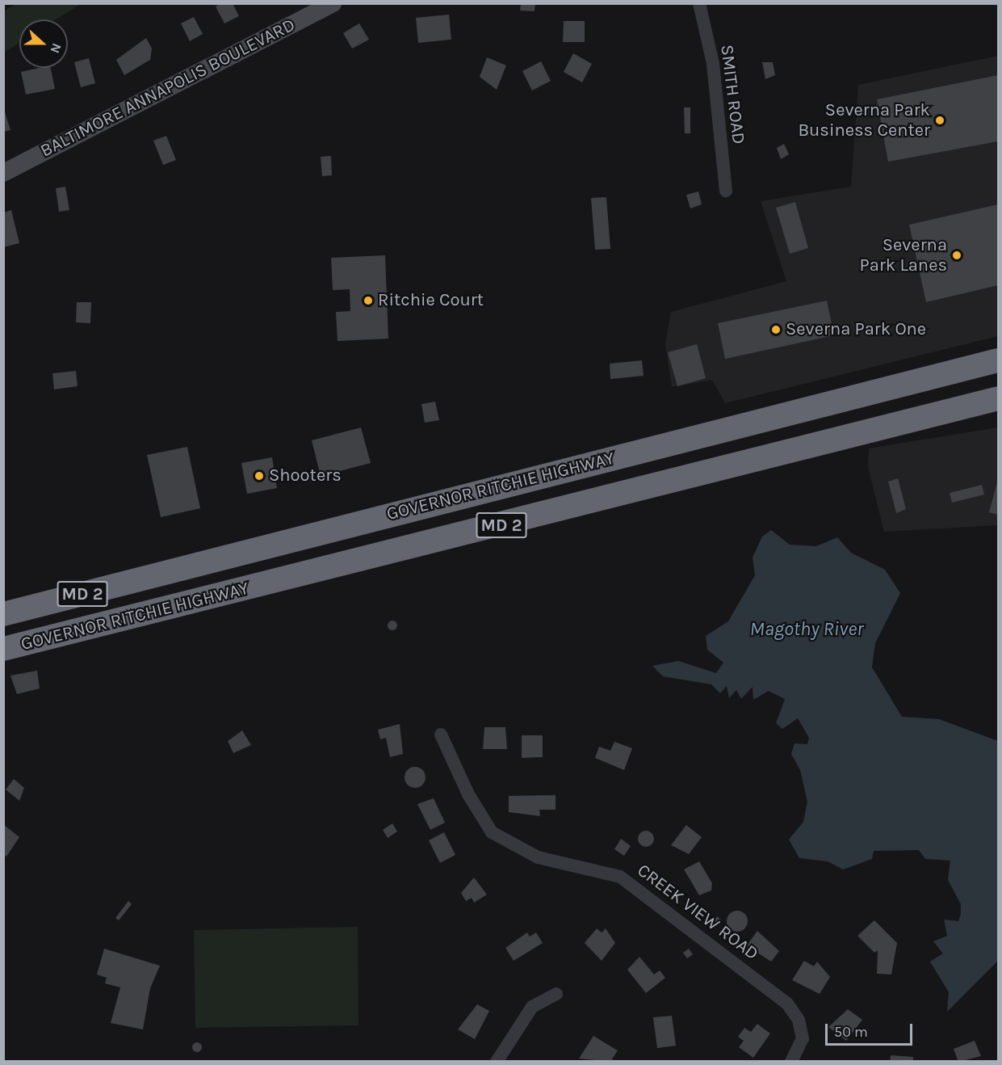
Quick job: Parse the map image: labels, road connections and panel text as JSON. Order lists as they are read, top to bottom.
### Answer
{
  "streets": {
    "highway": ["GOVERNOR RITCHIE HIGHWAY", "MD 2"],
    "street": ["BALTIMORE ANNAPOLIS BOULEVARD", "SMITH ROAD", "CREEK VIEW ROAD"]
  },
  "water": ["Magothy River"],
  "places": [
    "Severna Park Business Center",
    "Severna Park Lanes",
    "Ritchie Court",
    "Severna Park One",
    "Shooters"
  ],
  "scale_bar": "50 m",
  "north": "right"
}
